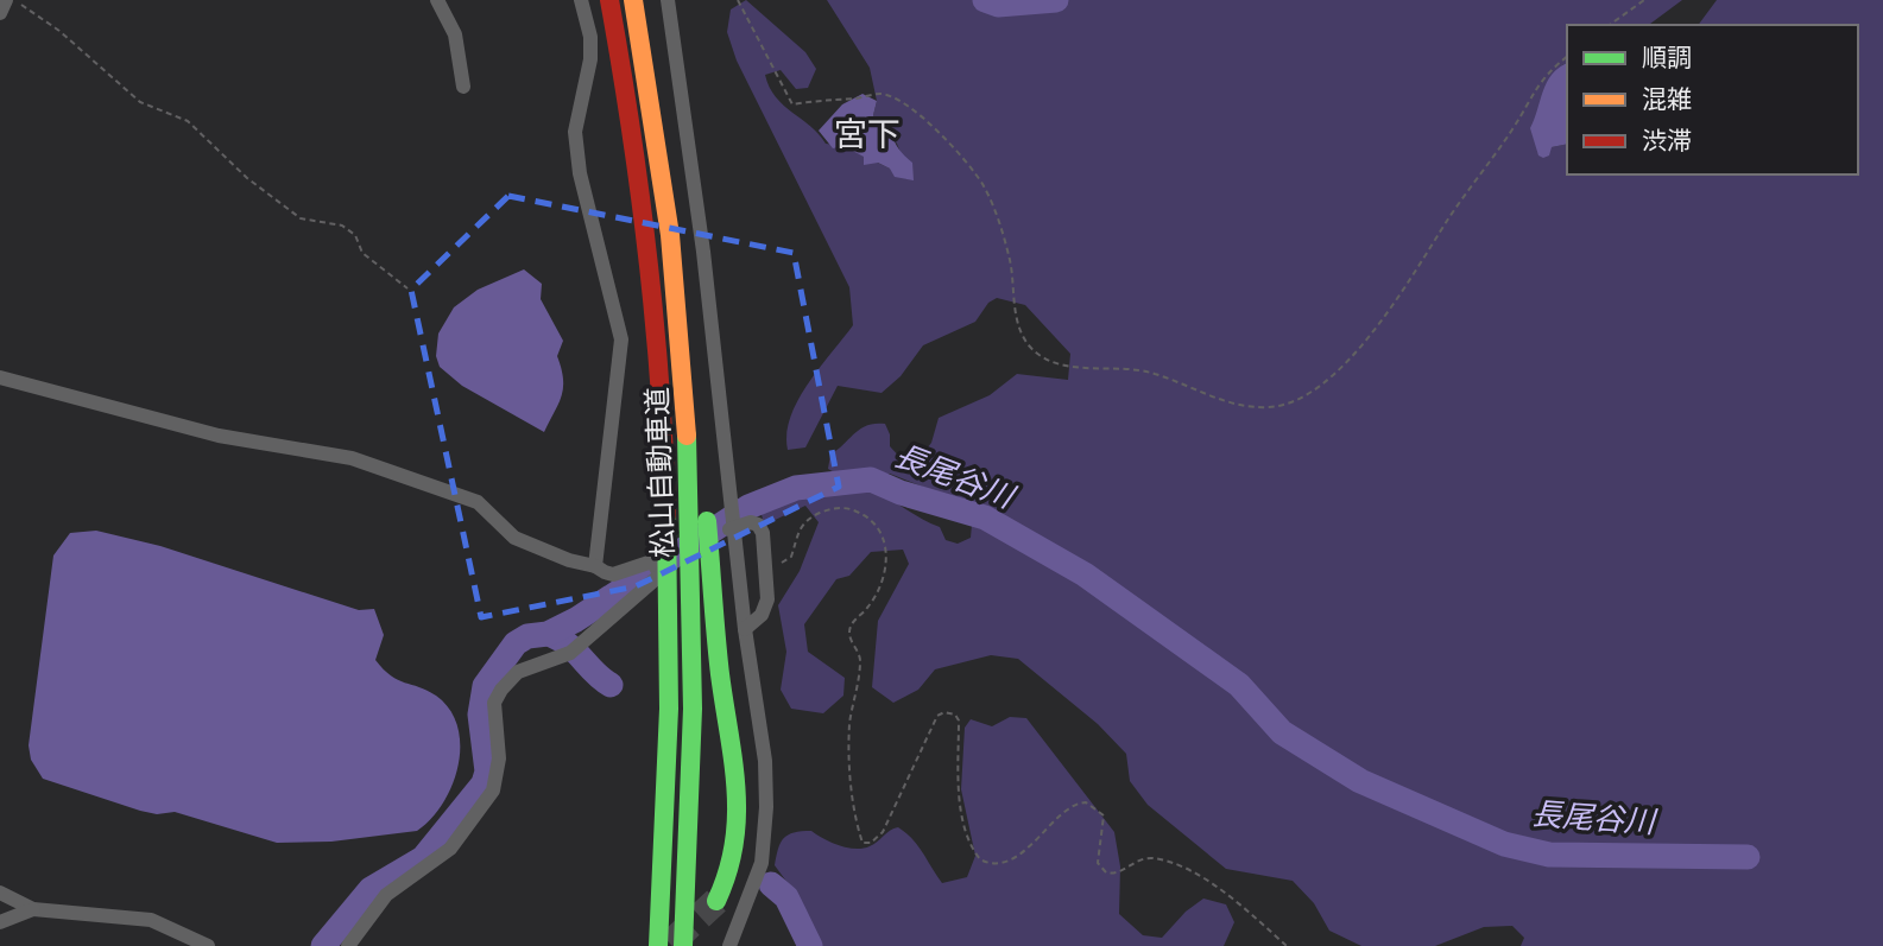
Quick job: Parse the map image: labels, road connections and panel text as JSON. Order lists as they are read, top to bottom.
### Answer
{
  "streets": {
    "highway": ["松山自動車道"]
  },
  "districts": ["宮下"],
  "water": ["長尾谷川"],
  "legend": ["順調", "混雑", "渋滞"]
}
